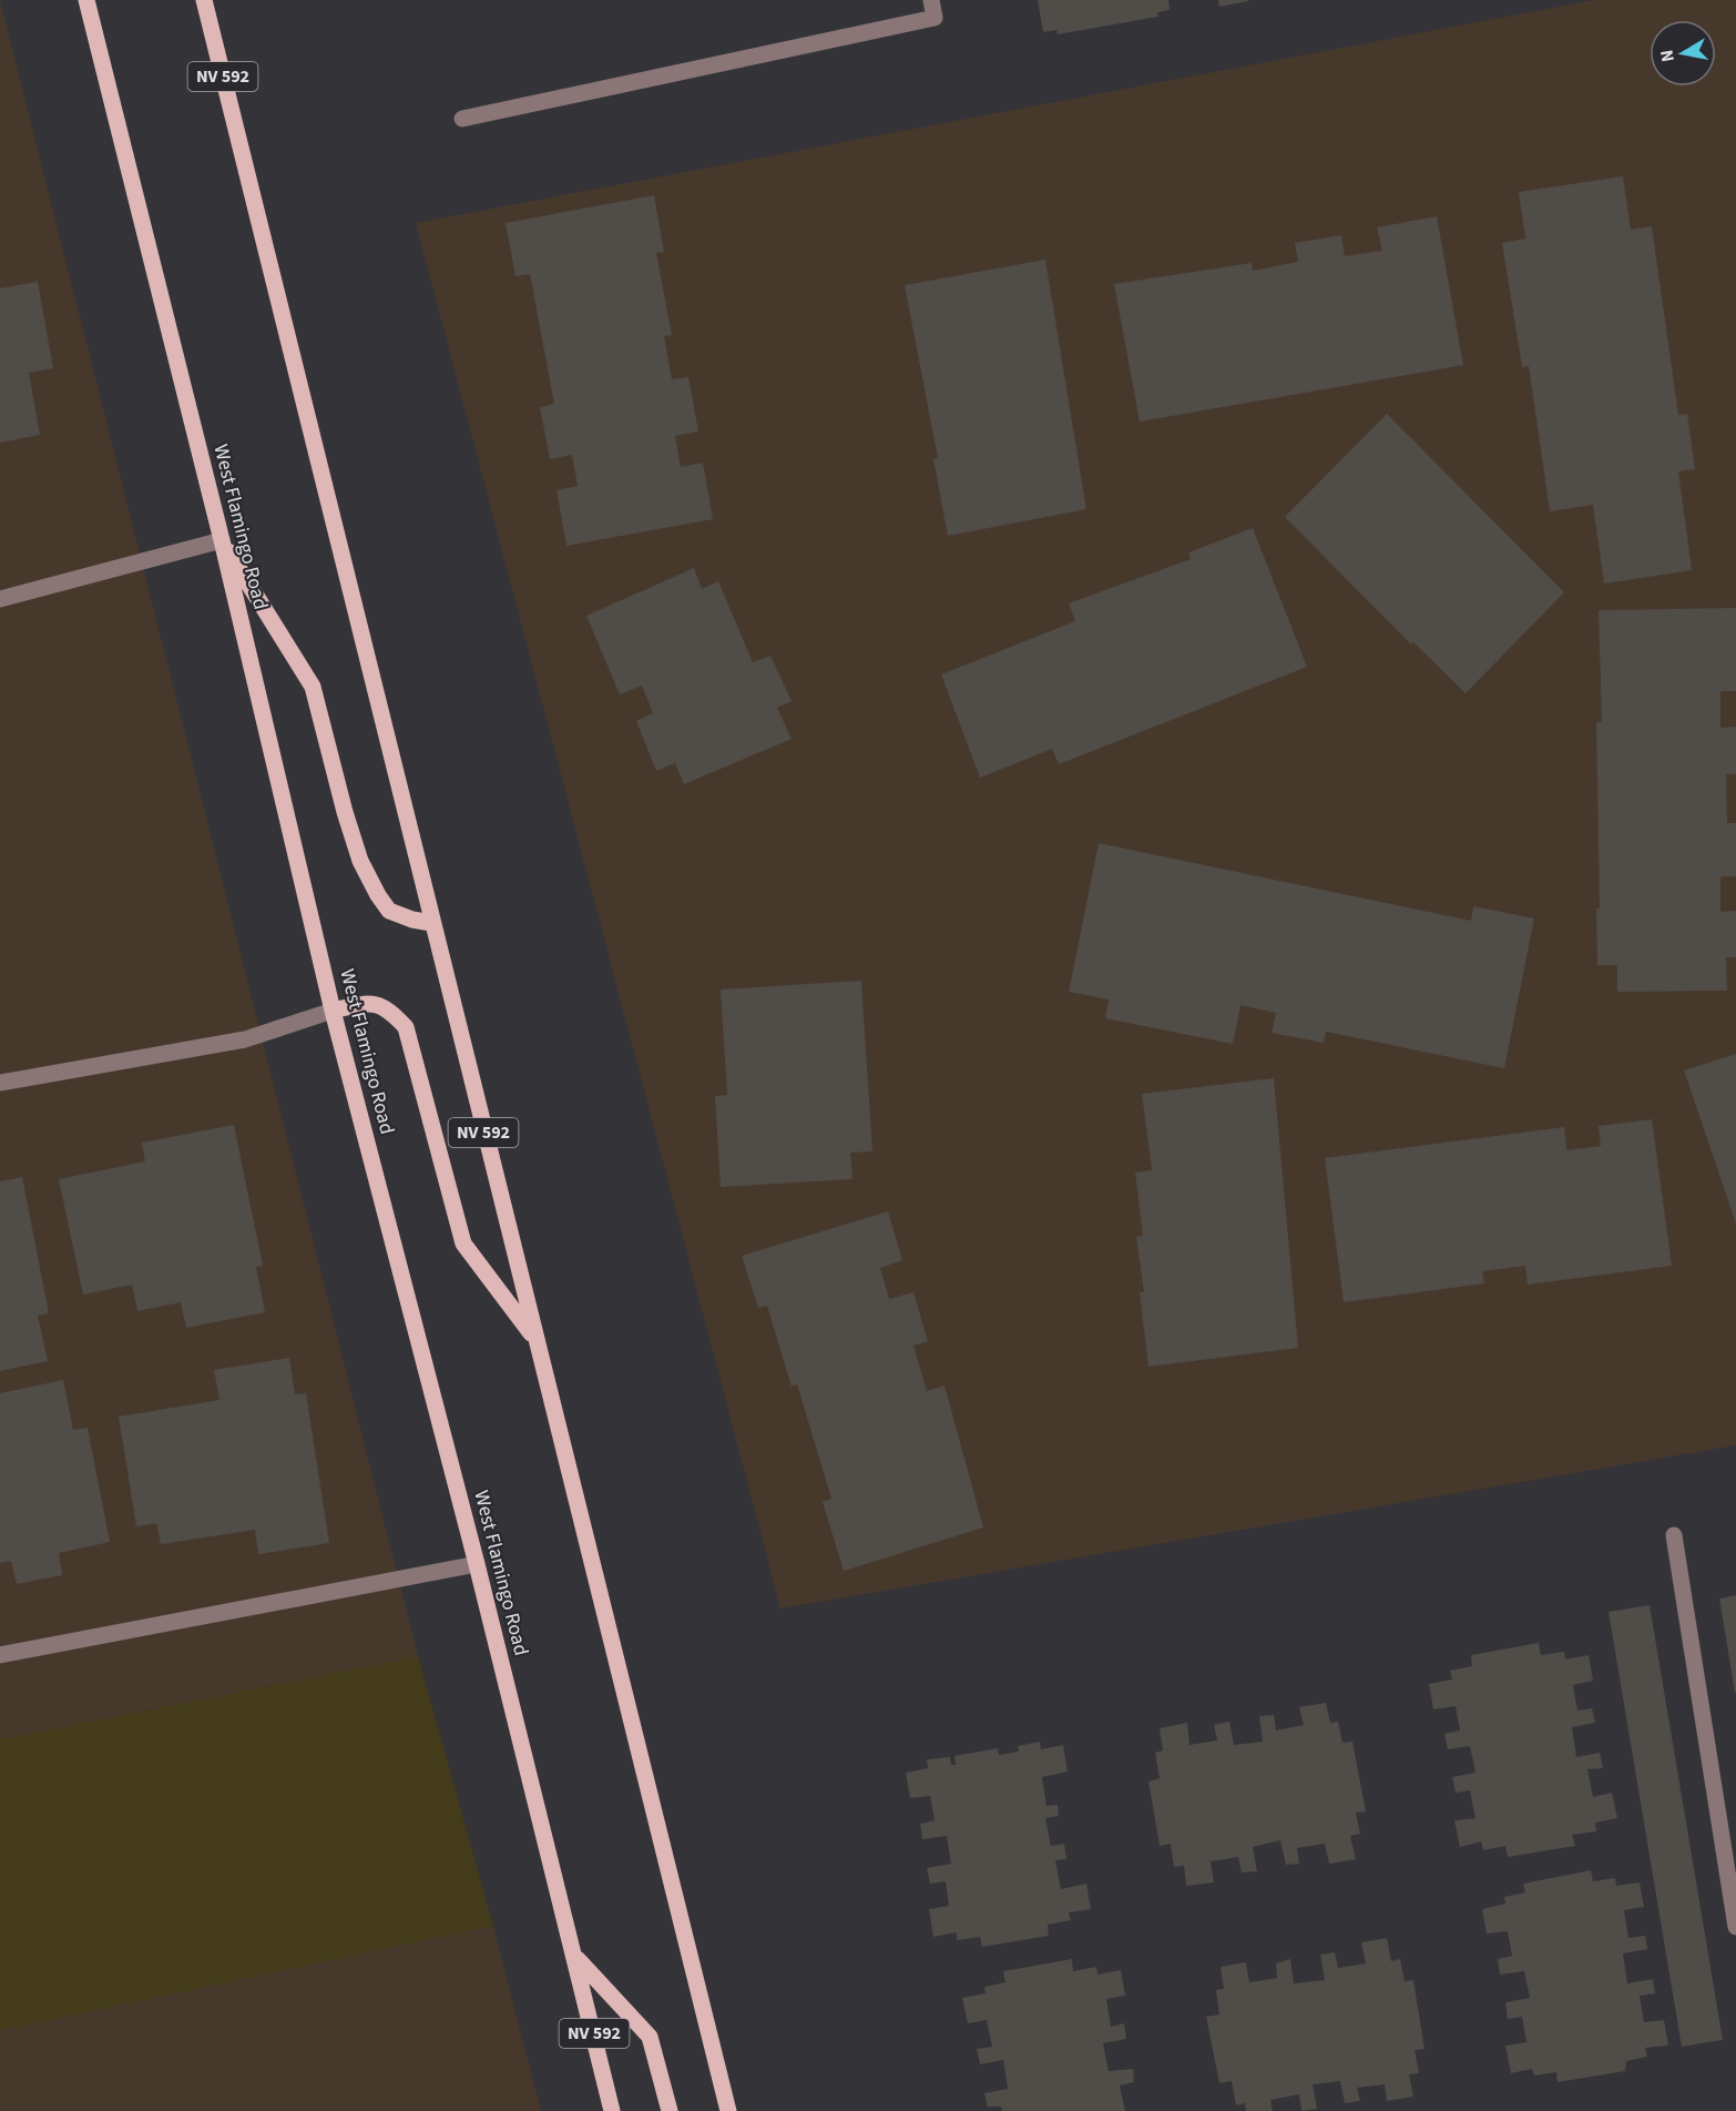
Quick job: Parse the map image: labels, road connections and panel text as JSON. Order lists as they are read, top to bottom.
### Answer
{
  "streets": {
    "main road": ["NV 592", "West Flamingo Road"]
  },
  "north": "left"
}
